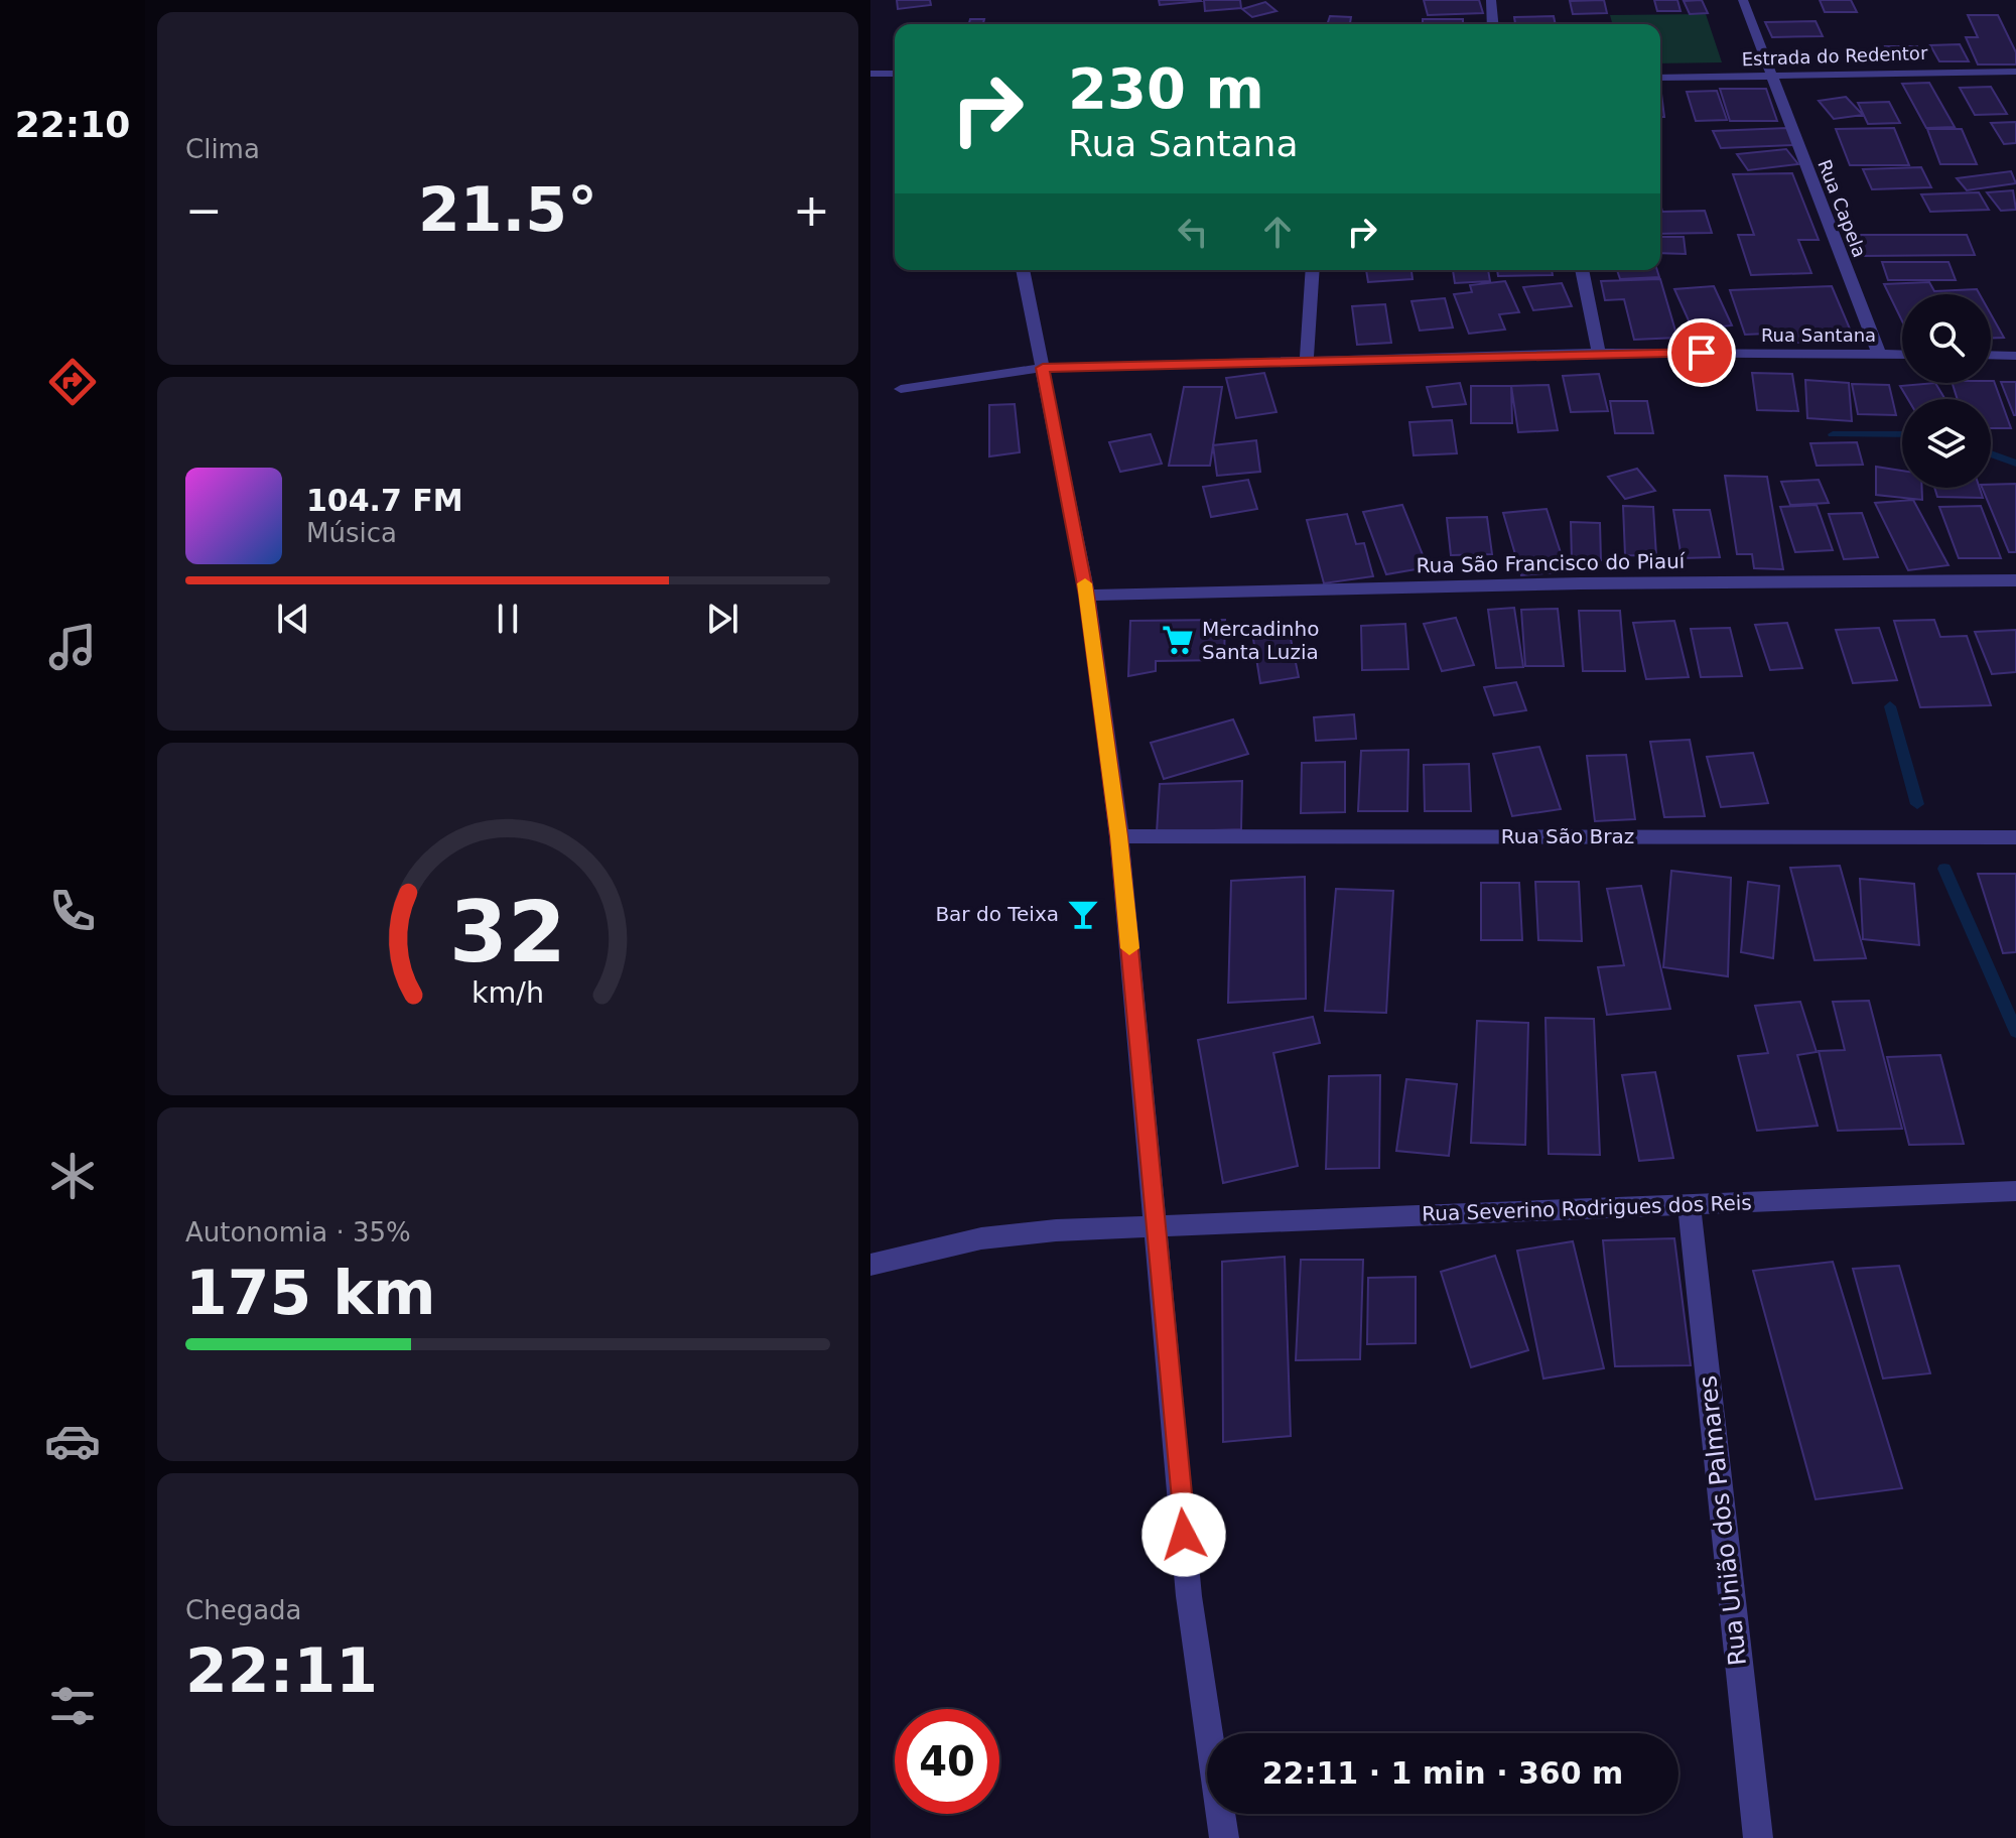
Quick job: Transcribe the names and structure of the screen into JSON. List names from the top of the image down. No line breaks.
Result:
{"streets":{"street":["Estrada do Redentor","Rua Capela","Rua Santana","Rua São Francisco do Piauí","Rua São Braz","Rua Severino Rodrigues dos Reis","Rua União dos Palmares"]},"crossings":[["Estrada do Redentor","Rua Capela"],["Rua Capela","Rua Santana"],["Rua Severino Rodrigues dos Reis","Rua União dos Palmares"]],"places":{"supermarket":["Mercadinho Santa Luzia"],"bar":["Bar do Teixa"]},"page":{"tabs":"22:10","tile":["Clima",["Autonomia · 35%","175 km"],["Chegada","22:11"]],"turn":["230 m","Rua Santana"],"heat":["−","21.5°","+"],"song":["104.7 FM","Música"],"limit":"40","trip":"22:11 · 1 min · 360 m","gauge":["32","km/h"]}}
